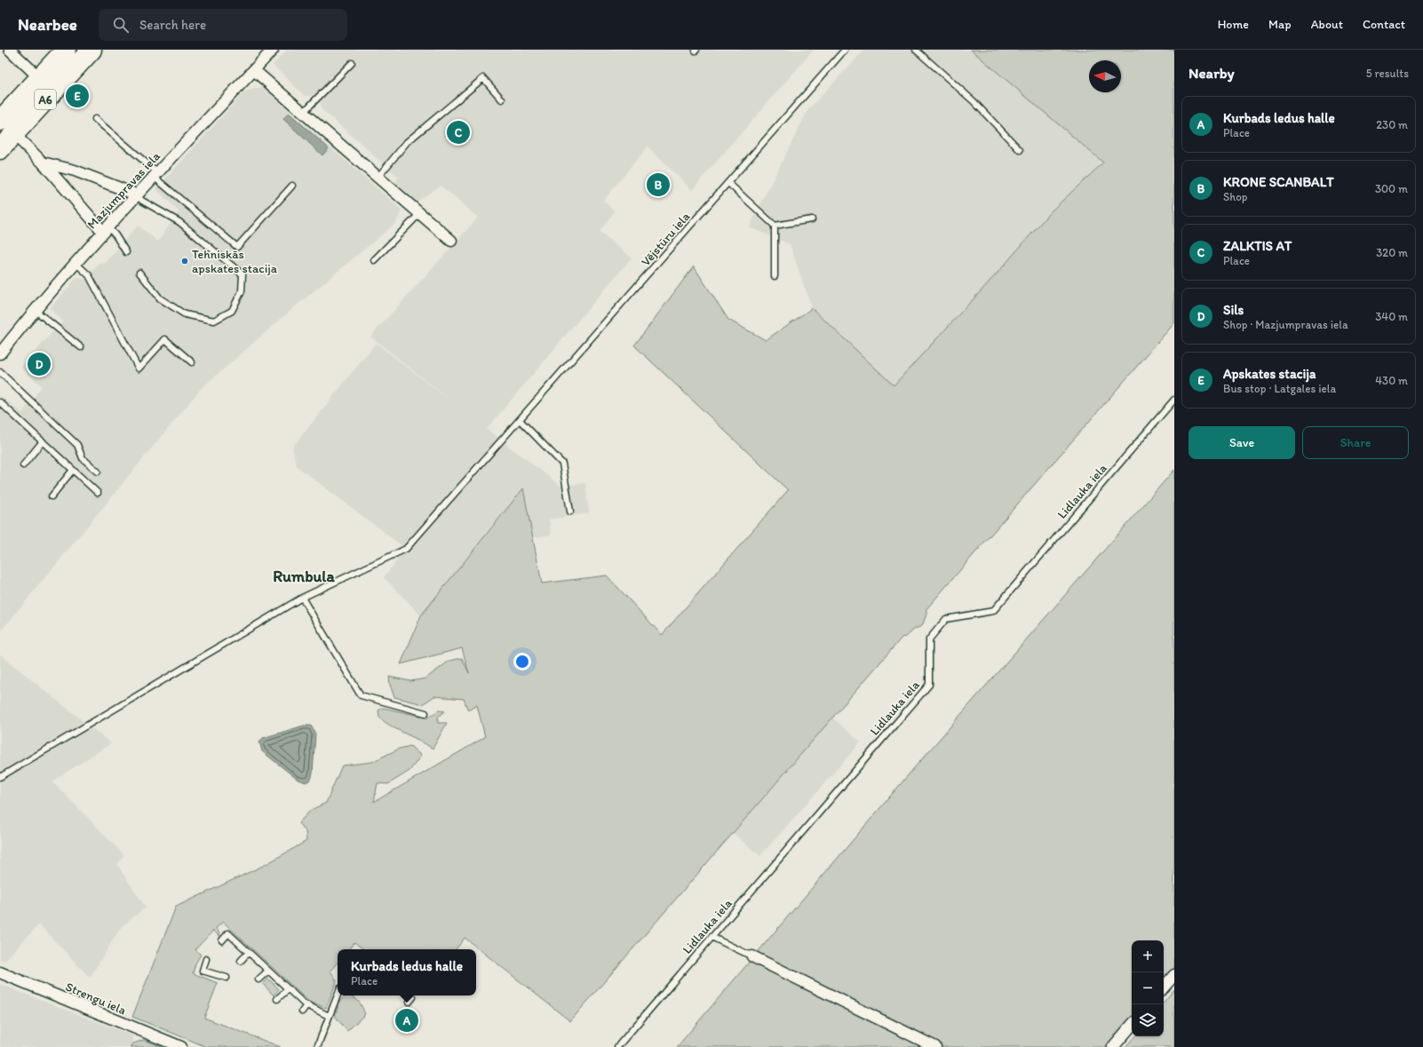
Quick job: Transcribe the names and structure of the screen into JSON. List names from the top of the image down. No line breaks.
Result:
{"streets":{"highway":["A6"],"street":["Mazjumpravas iela","Strengu iela"],"lane":["Vējstūru iela","Lidlauka iela"]},"districts":["Rumbula"],"places":["Tehniskās apskates stacija"],"north":"left","page":{"header":"Nearbee","search":"Search here","nav":["Home","Map","About","Contact"],"heading":["Nearby","5 results"],"pins":["E","C","B","D","A"],"list":[{"mark":"A","name":"Kurbads ledus halle","note":"Place","value":"230 m"},{"mark":"B","name":"KRONE SCANBALT","note":"Shop","value":"300 m"},{"mark":"C","name":"ZALKTIS AT","note":"Place","value":"320 m"},{"mark":"D","name":"Sils","note":"Shop · Mazjumpravas iela","value":"340 m"},{"mark":"E","name":"Apskates stacija","note":"Bus stop · Latgales iela","value":"430 m"}],"buttons":["Save","Share"],"map_buttons":["+","−"],"popup":["Kurbads ledus halle","Place"]}}
